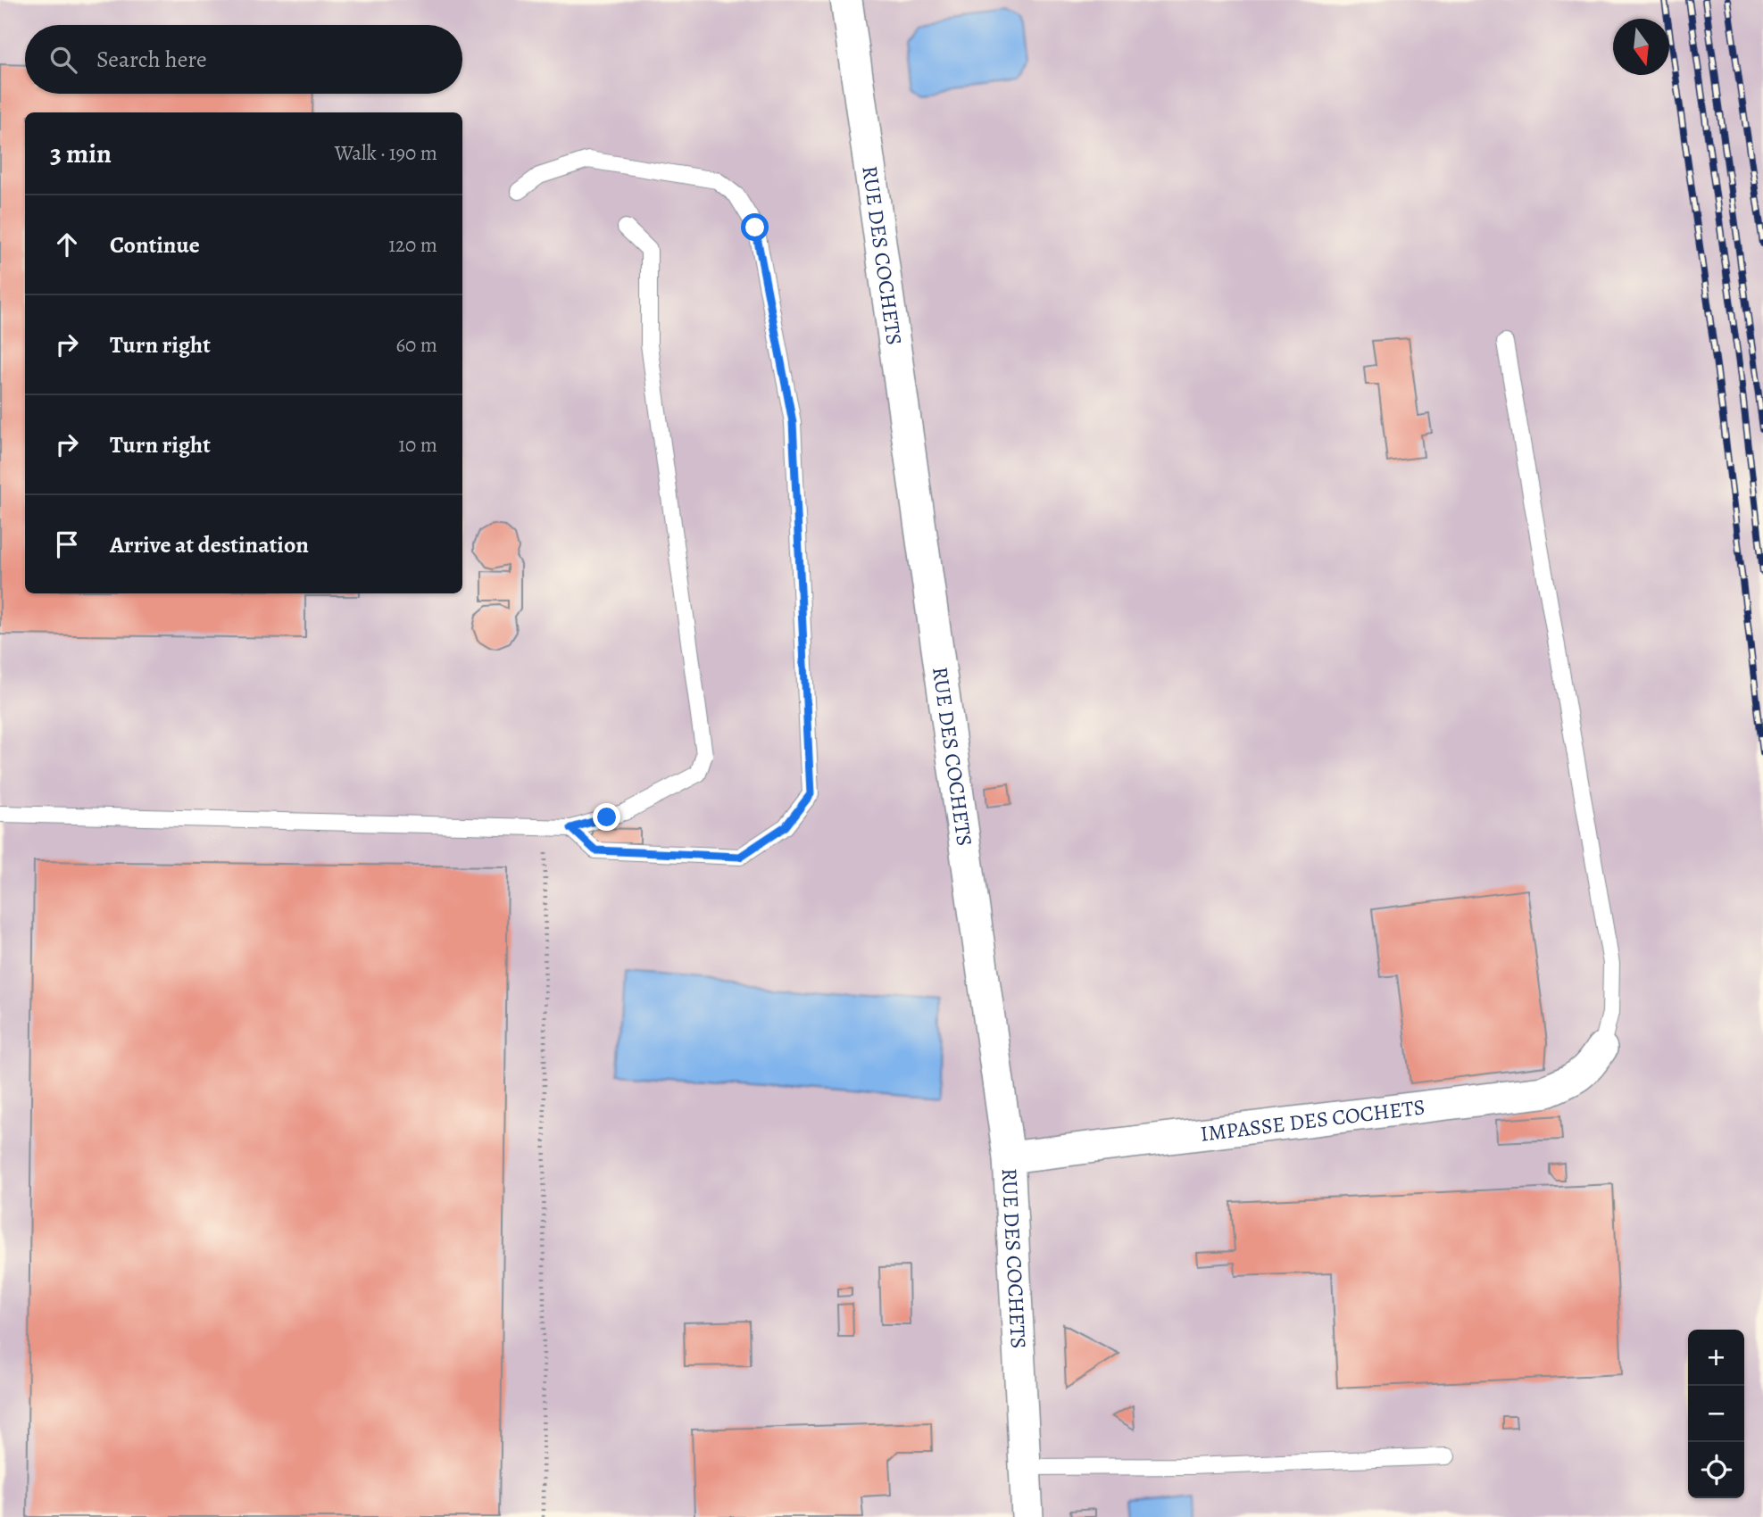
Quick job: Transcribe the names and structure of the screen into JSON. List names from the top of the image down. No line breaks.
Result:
{"streets":{"street":["RUE DES COCHETS","IMPASSE DES COCHETS"]},"crossings":[["RUE DES COCHETS","IMPASSE DES COCHETS"]],"north":"bottom","page":{"search":"Search here","heading":["3 min","Walk · 190 m"],"list":[["Continue","120 m"],["Turn right","60 m"],["Turn right","10 m"],"Arrive at destination"],"map_buttons":["+","−"]}}
